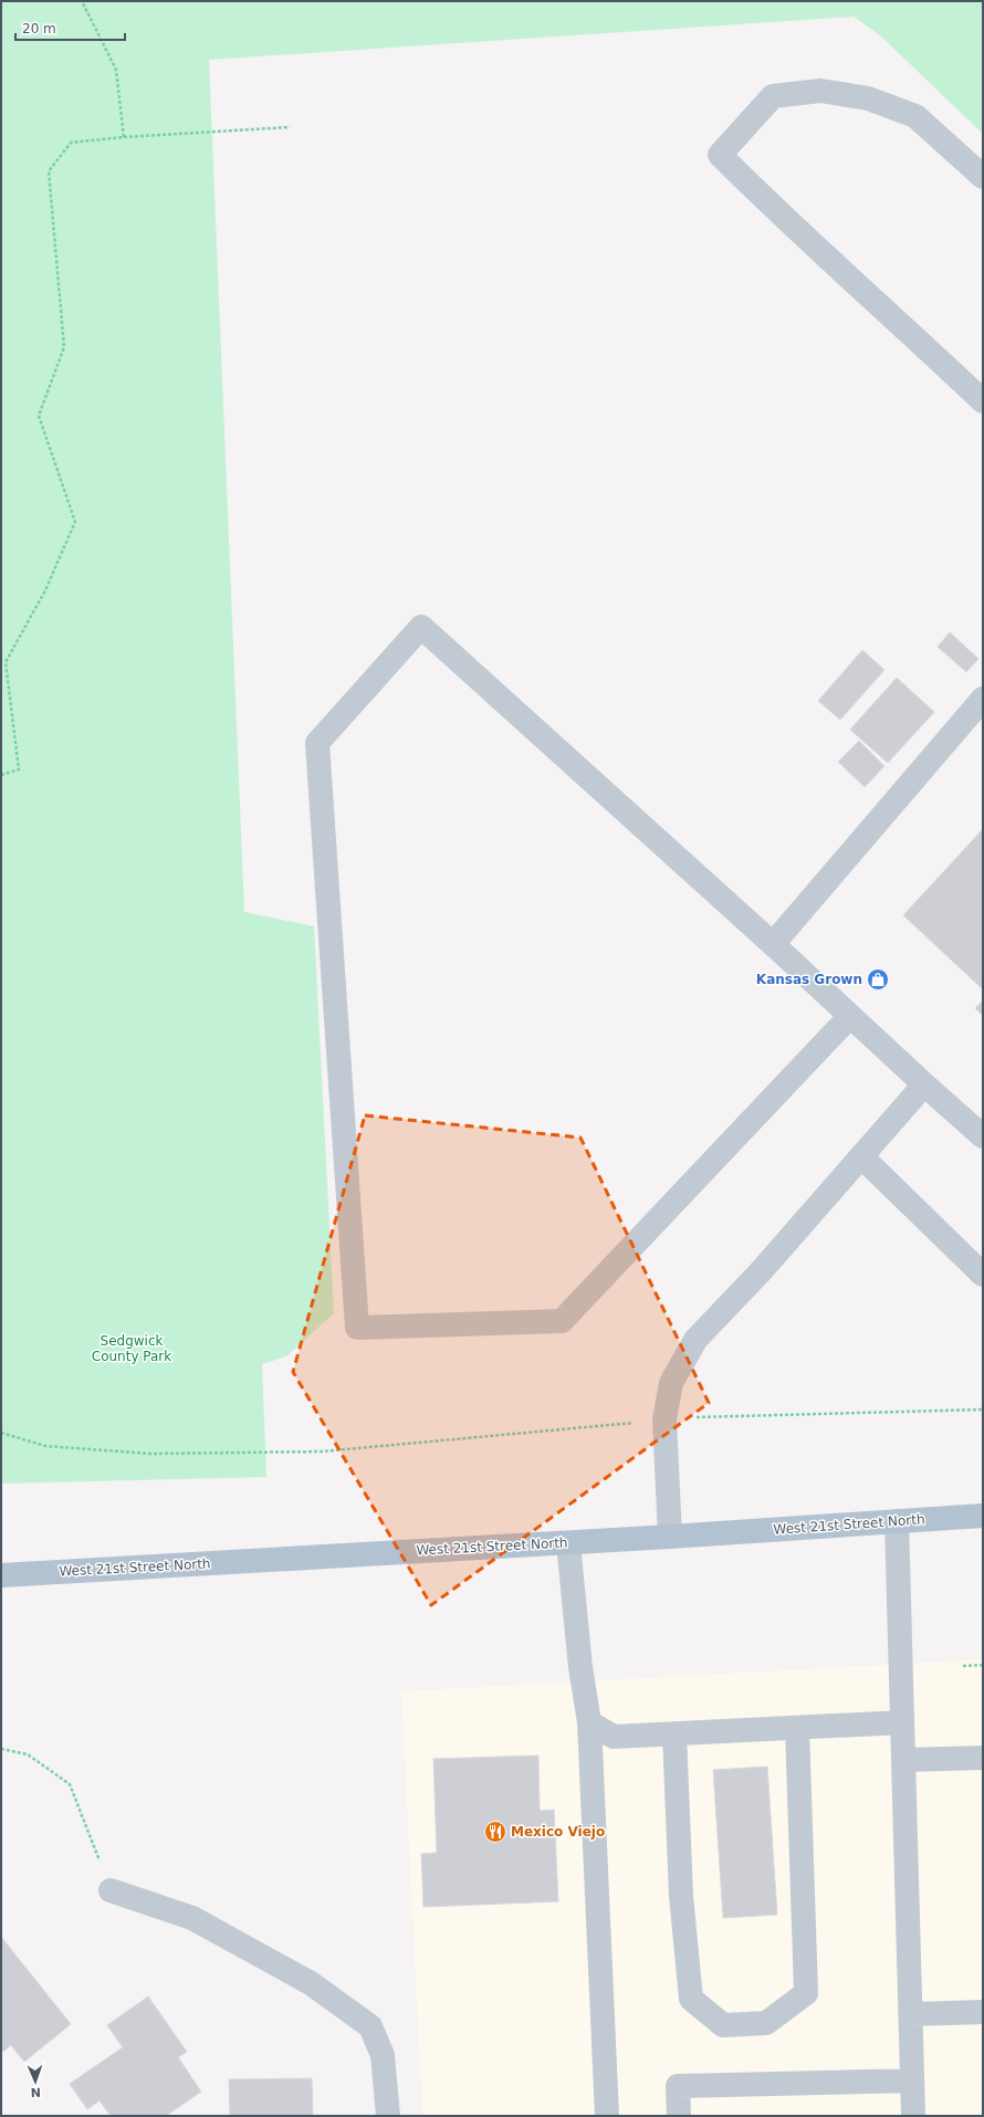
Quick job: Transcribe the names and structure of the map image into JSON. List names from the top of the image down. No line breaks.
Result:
{"streets":{"main road":["West 21st Street North"]},"parks":["Sedgwick County Park"],"places":{"shop":["Kansas Grown"],"restaurant":["Mexico Viejo"]},"scale_bar":"20 m","north":"bottom"}
